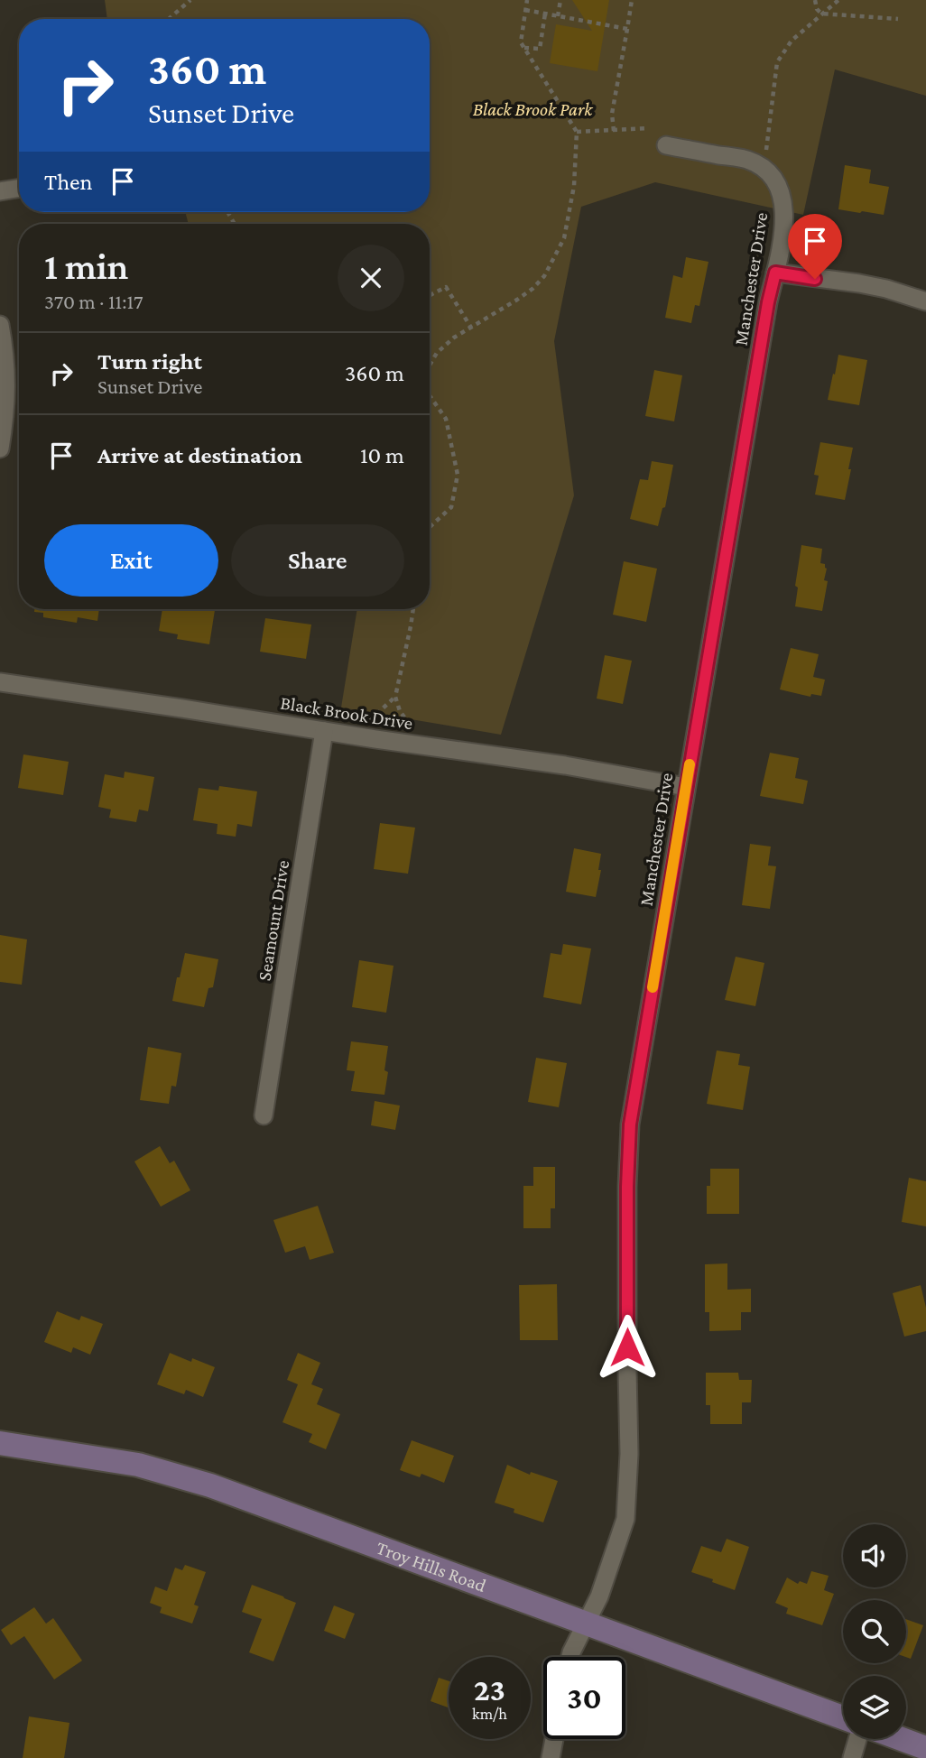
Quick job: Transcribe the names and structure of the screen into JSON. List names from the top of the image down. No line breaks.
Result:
{"streets":{"main road":["Troy Hills Road"],"street":["Manchester Drive","Black Brook Drive","Seamount Drive"]},"crossings":[["Manchester Drive","Black Brook Drive"],["Manchester Drive","Troy Hills Road"],["Black Brook Drive","Seamount Drive"]],"parks":["Black Brook Park"],"page":{"turn":["360 m","Sunset Drive"],"then":"Then","heading":["1 min","370 m · 11:17"],"list":[{"name":"Turn right","note":"Sunset Drive","value":"360 m"},{"name":"Arrive at destination","value":"10 m"}],"buttons":["Exit","Share"],"speed":"23 km/h","limit":"30"}}
